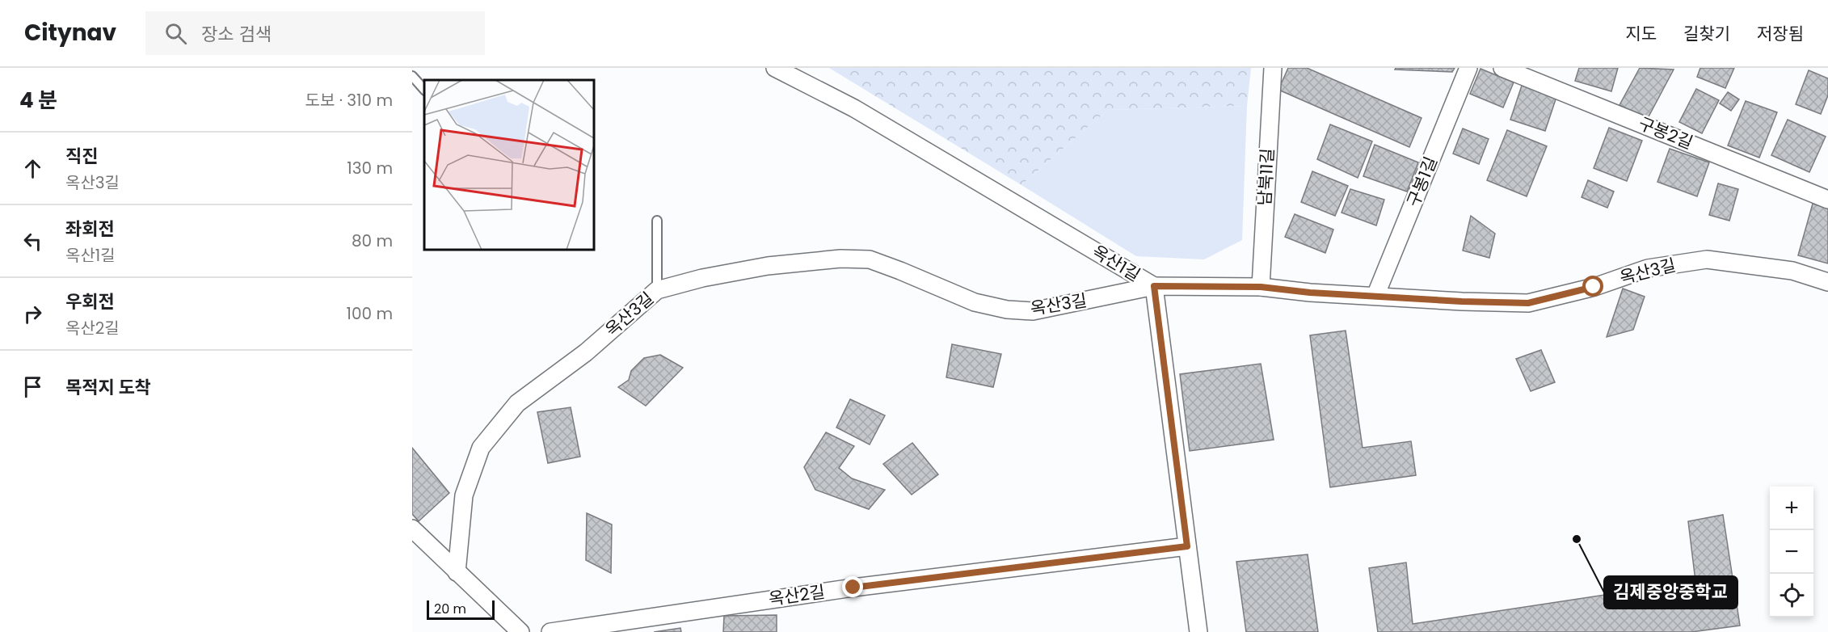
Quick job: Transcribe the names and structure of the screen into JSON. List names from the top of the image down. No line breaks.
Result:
{"streets":{"street":["구봉2길","남북11길","구봉1길","옥산1길","옥산3길","옥산2길"]},"crossings":[["남북11길","옥산3길"],["구봉1길","옥산3길"],["옥산1길","옥산3길"],["옥산1길","옥산2길"]],"places":["김제중앙중학교"],"scale_bar":"20 m","page":{"header":"Citynav","search":"장소 검색","nav":["지도","길찾기","저장됨"],"heading":["4 분","도보 · 310 m"],"list":[["직진","옥산3길","130 m"],["좌회전","옥산1길","80 m"],["우회전","옥산2길","100 m"],"목적지 도착"],"map_buttons":["+","−"],"scale":"20 m"}}
